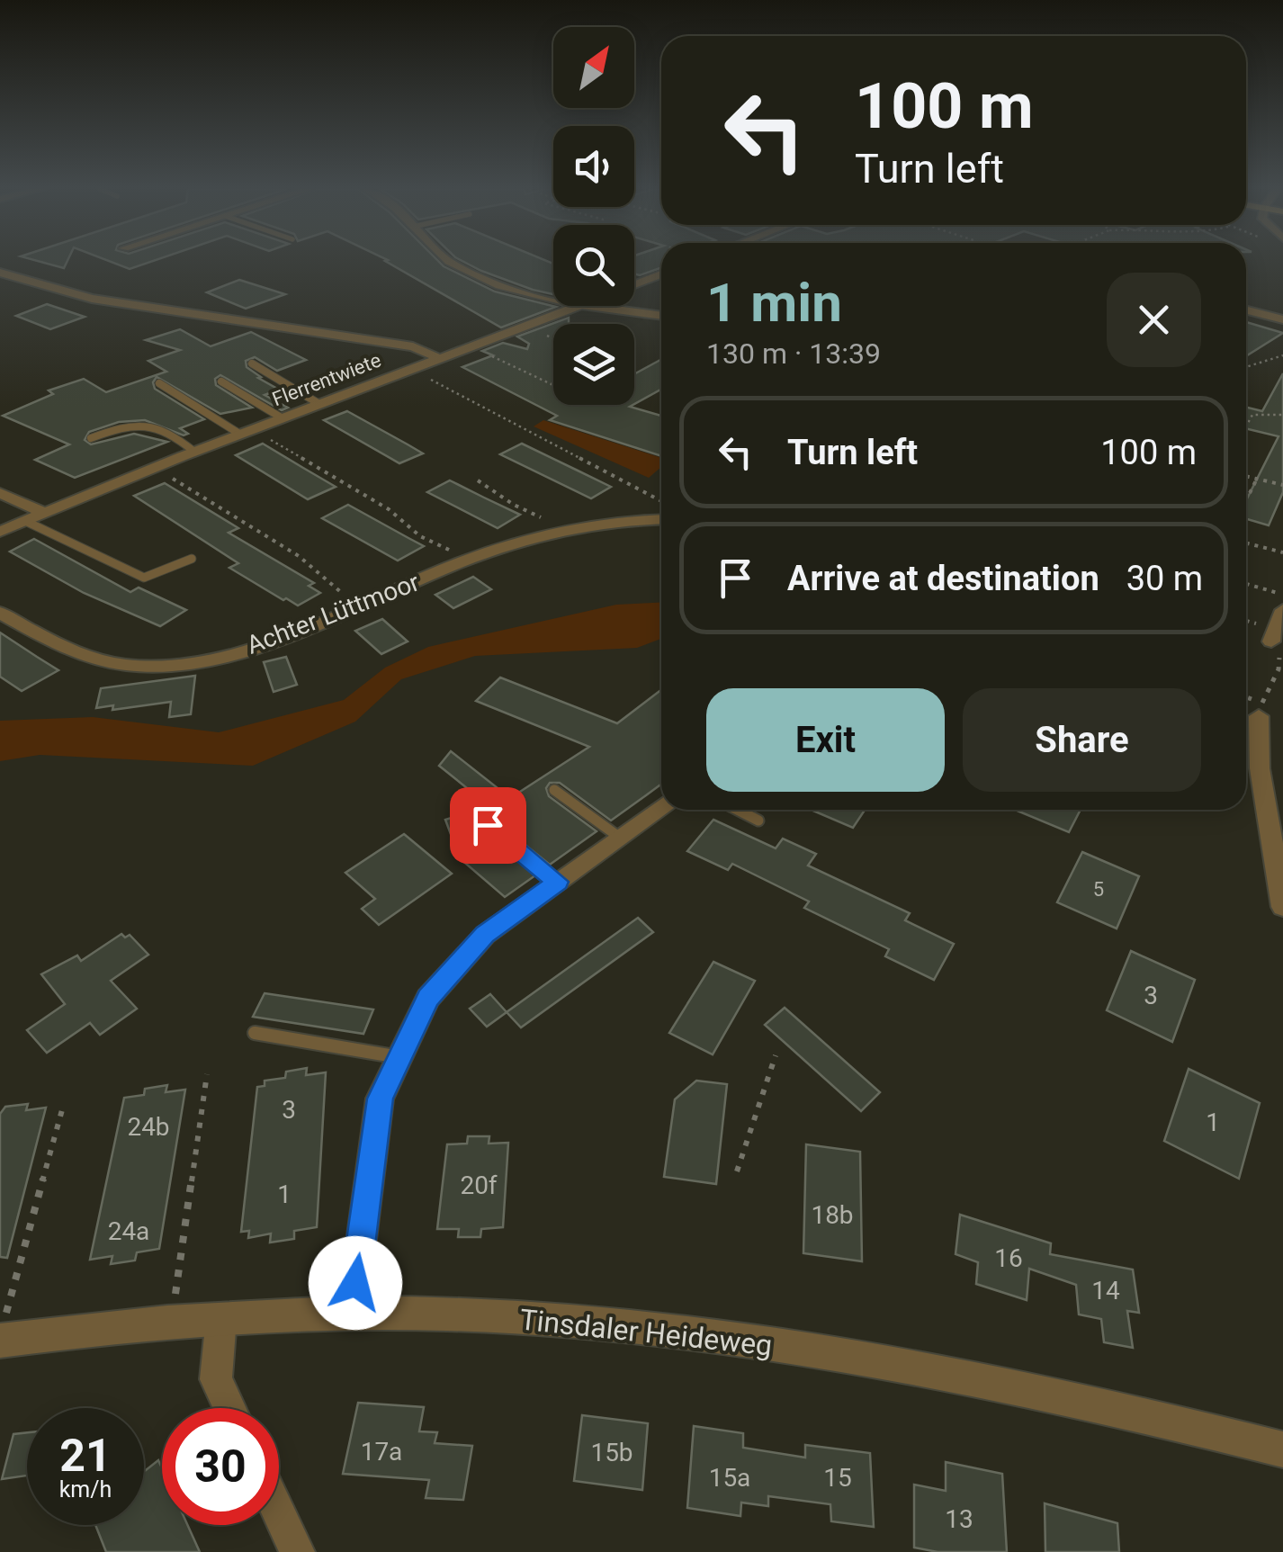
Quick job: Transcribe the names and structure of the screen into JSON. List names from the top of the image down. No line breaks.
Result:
{"streets":{"street":["Flerrentwiete","Achter Lüttmoor","Tinsdaler Heideweg"]},"house_numbers":["5","3","3","1","24b","20f","1","18b","24a","16","14","17a","15b","15a","15","13"],"north":"top right","page":{"turn":["100 m","Turn left"],"heading":["1 min","130 m · 13:39"],"list":[{"name":"Turn left","value":"100 m"},{"name":"Arrive at destination","value":"30 m"}],"buttons":["Exit","Share"],"speed":"21 km/h","limit":"30"}}
